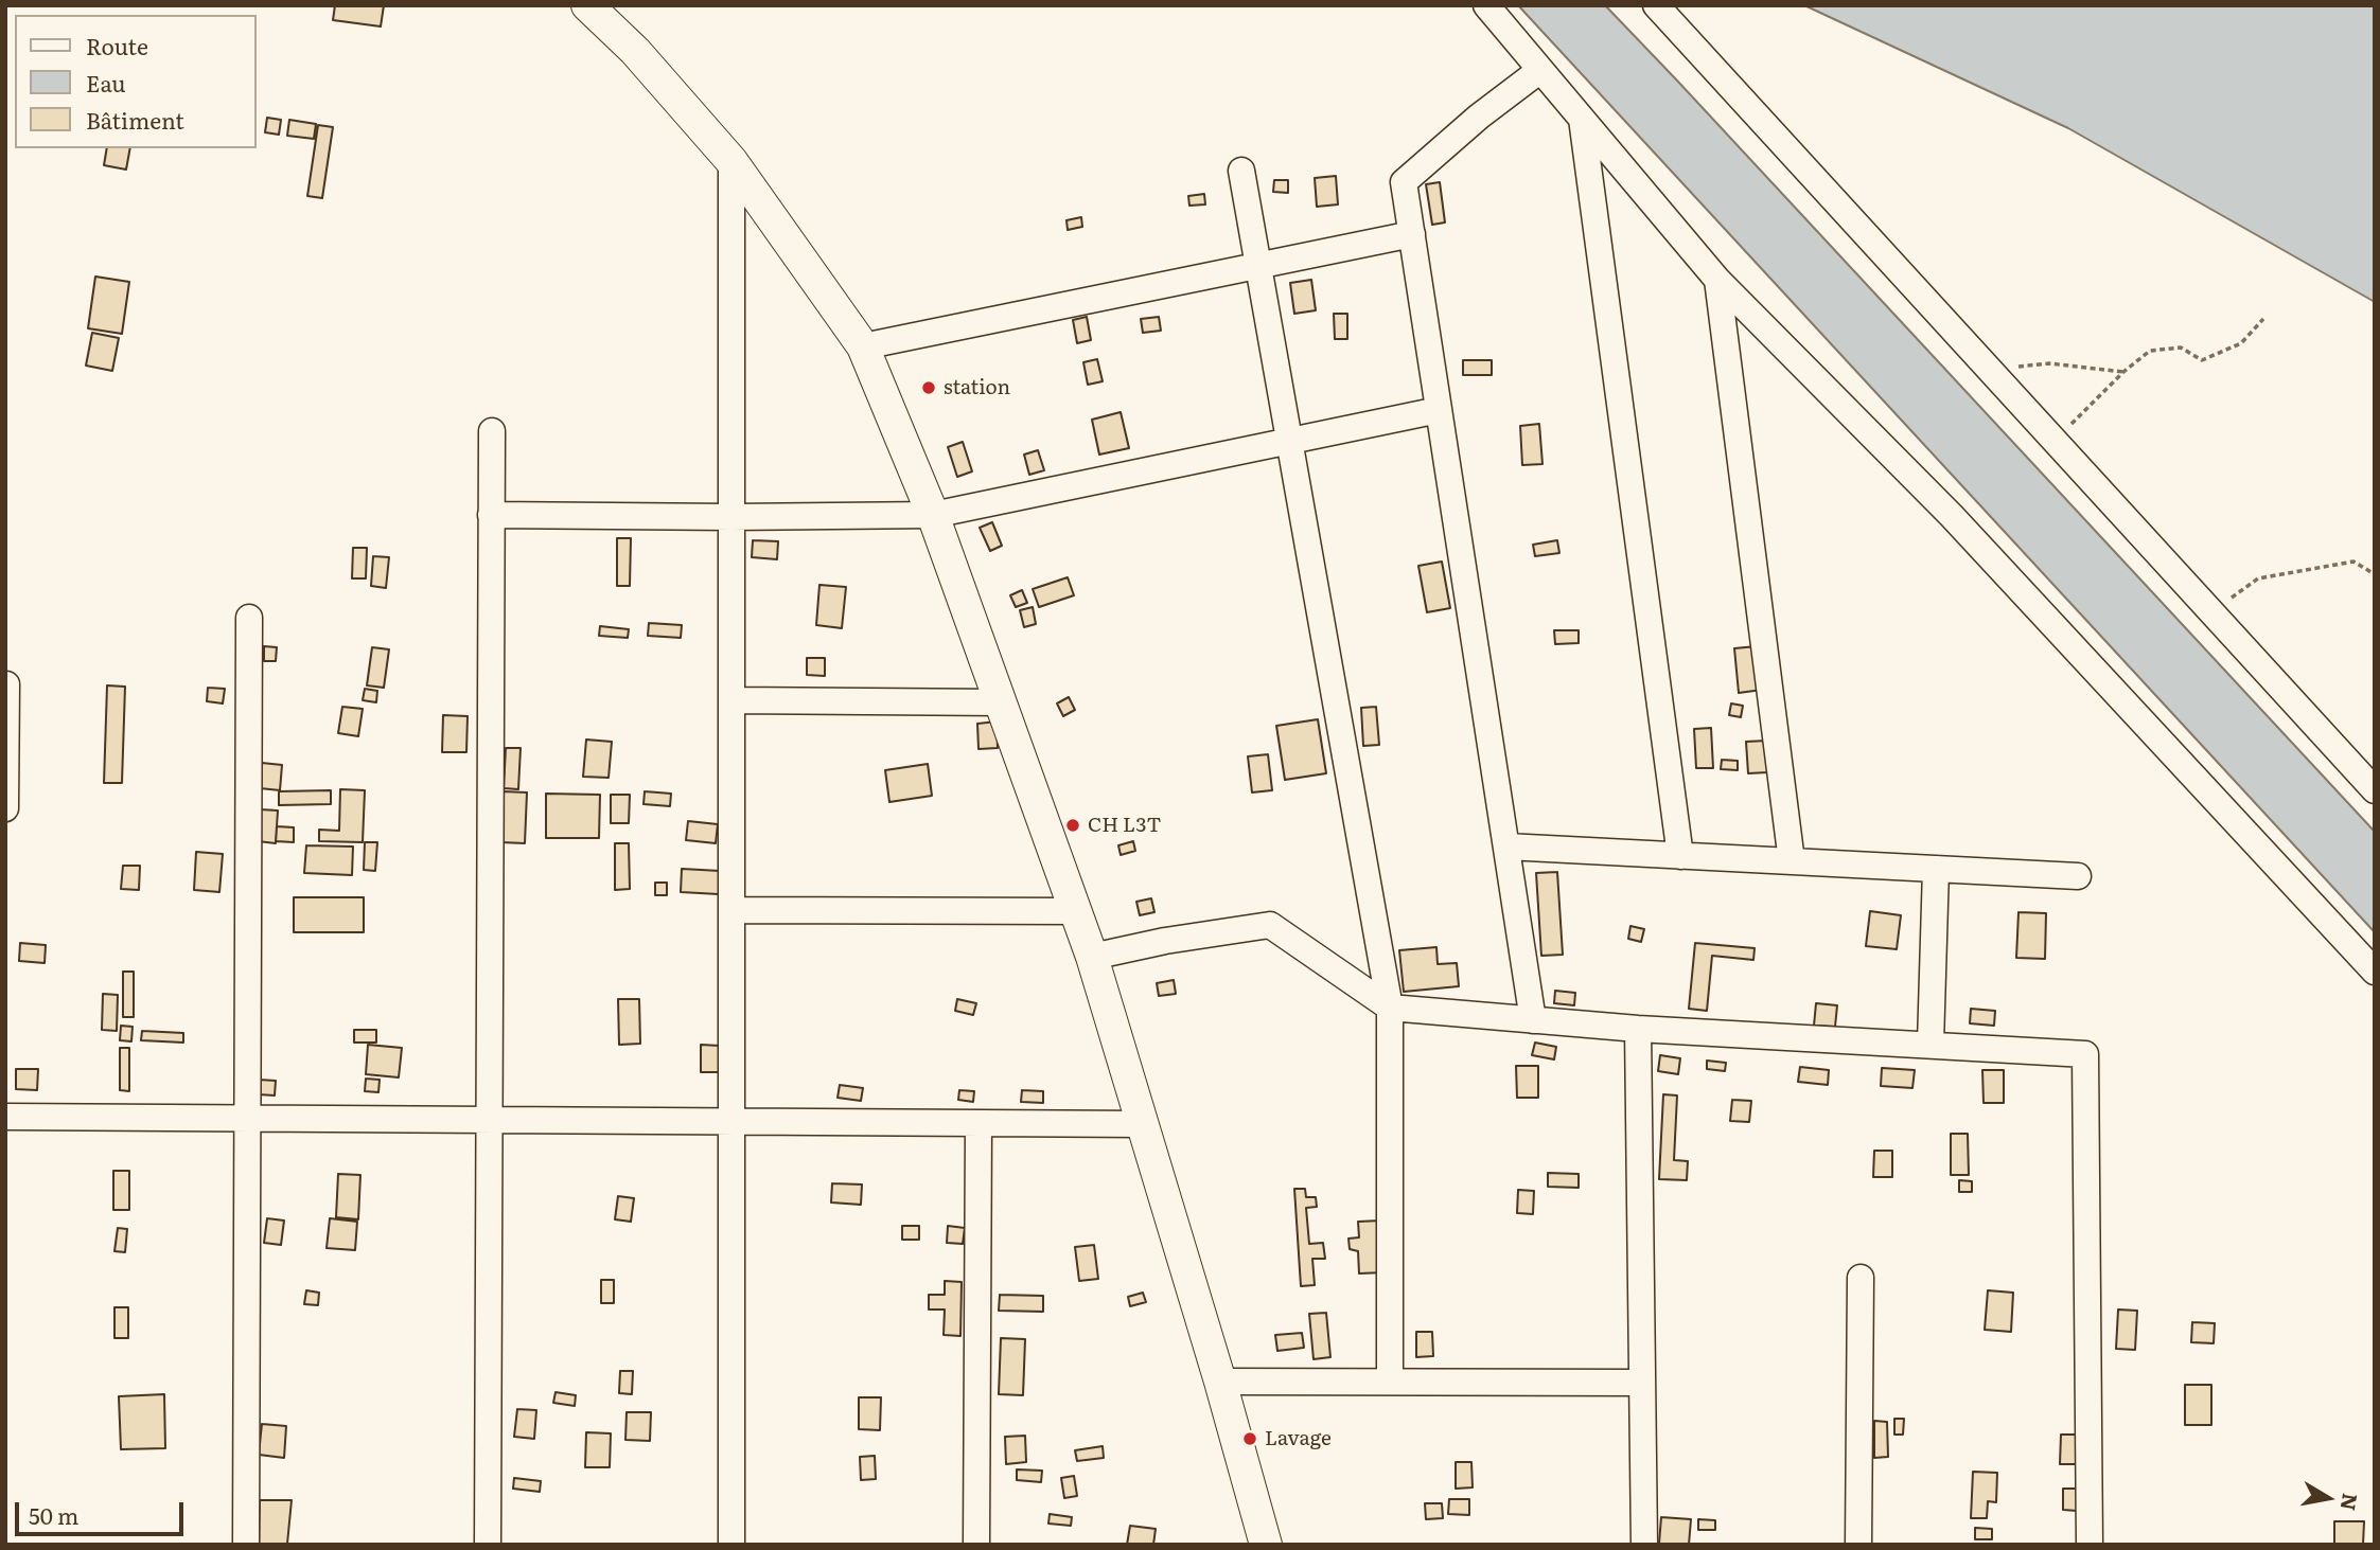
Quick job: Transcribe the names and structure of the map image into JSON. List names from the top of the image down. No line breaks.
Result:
{"places":["station","CH L3T","Lavage"],"legend":["Route","Eau","Bâtiment"],"scale_bar":"50 m","north":"right"}
